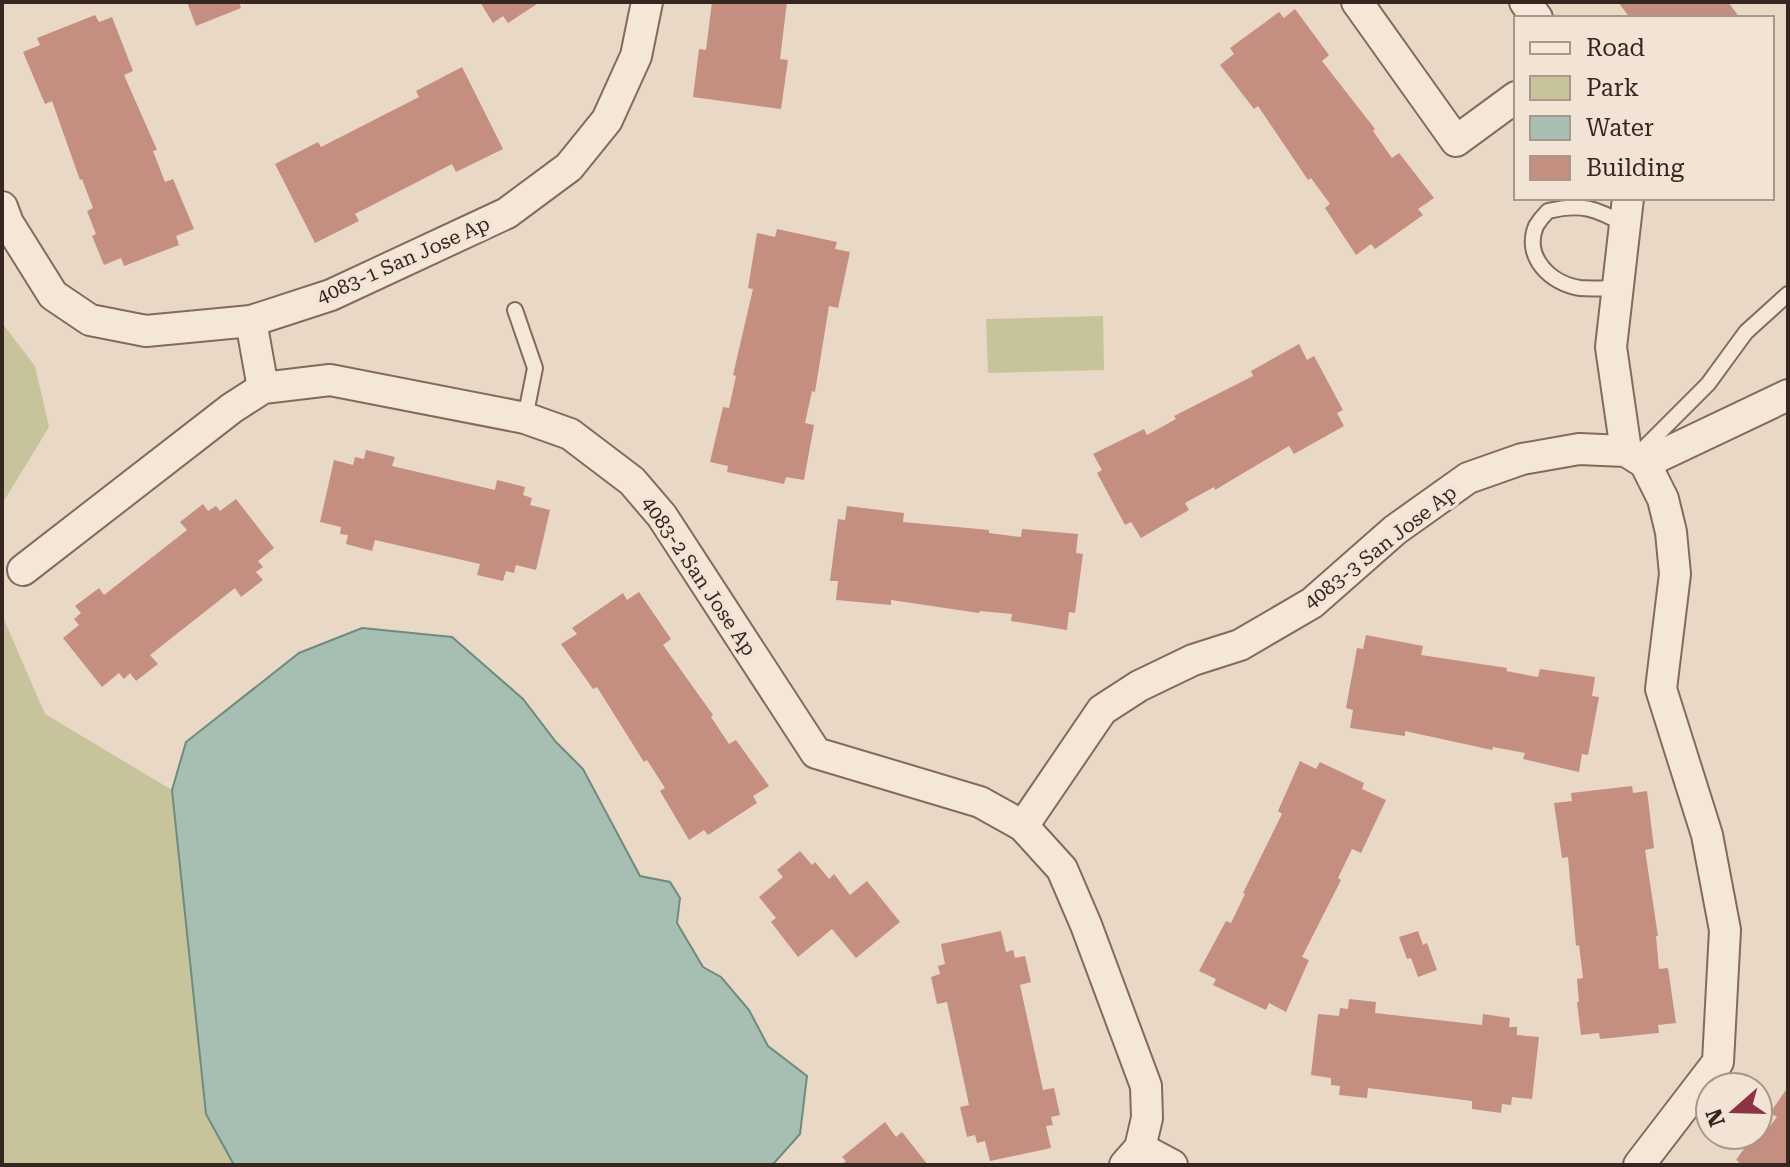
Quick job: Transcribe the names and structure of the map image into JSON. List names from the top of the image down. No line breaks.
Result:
{"streets":{"street":["4083-1 San Jose Ap","4083-3 San Jose Ap","4083-2 San Jose Ap"]},"crossings":[["4083-3 San Jose Ap","4083-2 San Jose Ap"]],"legend":["Road","Park","Water","Building"],"north":"left"}
